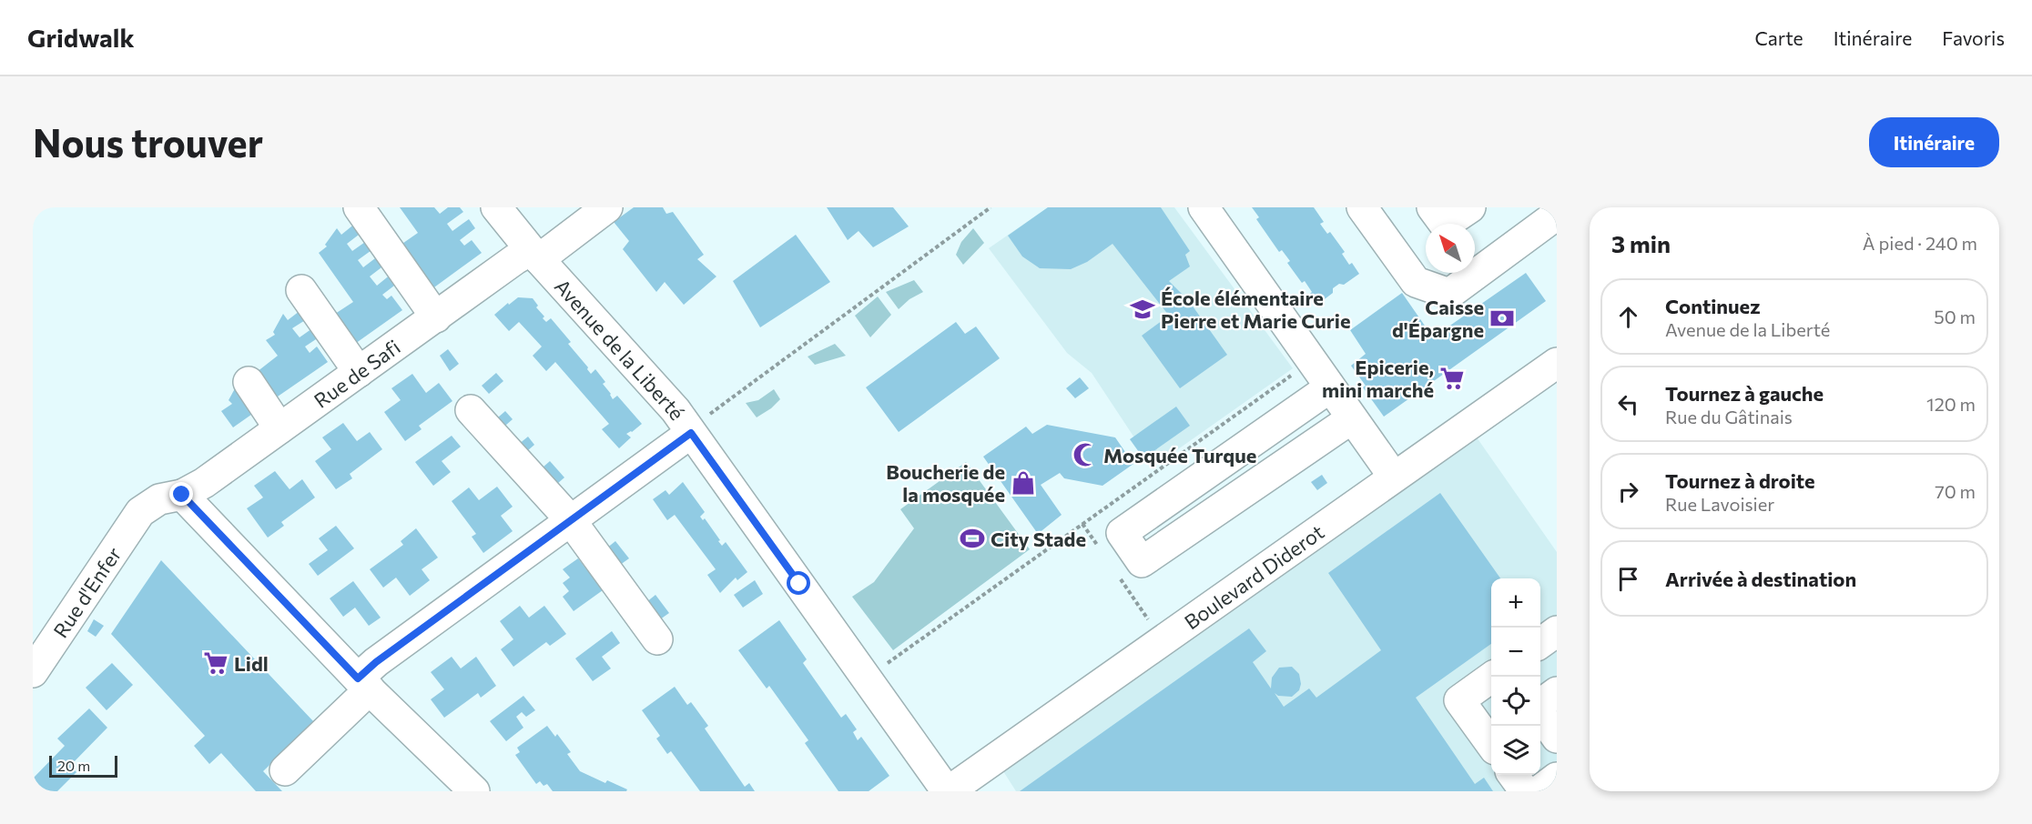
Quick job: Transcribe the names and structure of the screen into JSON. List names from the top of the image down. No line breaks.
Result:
{"streets":{"street":["Avenue de la Liberté","Rue de Safi","Boulevard Diderot","Rue d'Enfer"]},"crossings":[["Avenue de la Liberté","Rue de Safi"],["Avenue de la Liberté","Boulevard Diderot"],["Rue de Safi","Rue d'Enfer"]],"places":{"school or university":["École élémentaire Pierre et Marie Curie"],"bank":["Caisse d'Épargne"],"supermarket":["Epicerie, mini marché","Lidl"],"mosque":["Mosquée Turque"],"shop":["Boucherie de la mosquée"],"sports":["City Stade"]},"scale_bar":"20 m","north":"top left","page":{"header":"Gridwalk","nav":["Carte","Itinéraire","Favoris"],"buttons":"Itinéraire","title":"Nous trouver","heading":["3 min","À pied · 240 m"],"list":[["Continuez","Avenue de la Liberté","50 m"],["Tournez à gauche","Rue du Gâtinais","120 m"],["Tournez à droite","Rue Lavoisier","70 m"],"Arrivée à destination"],"map_buttons":["+","−"],"scale":"20 m"}}
